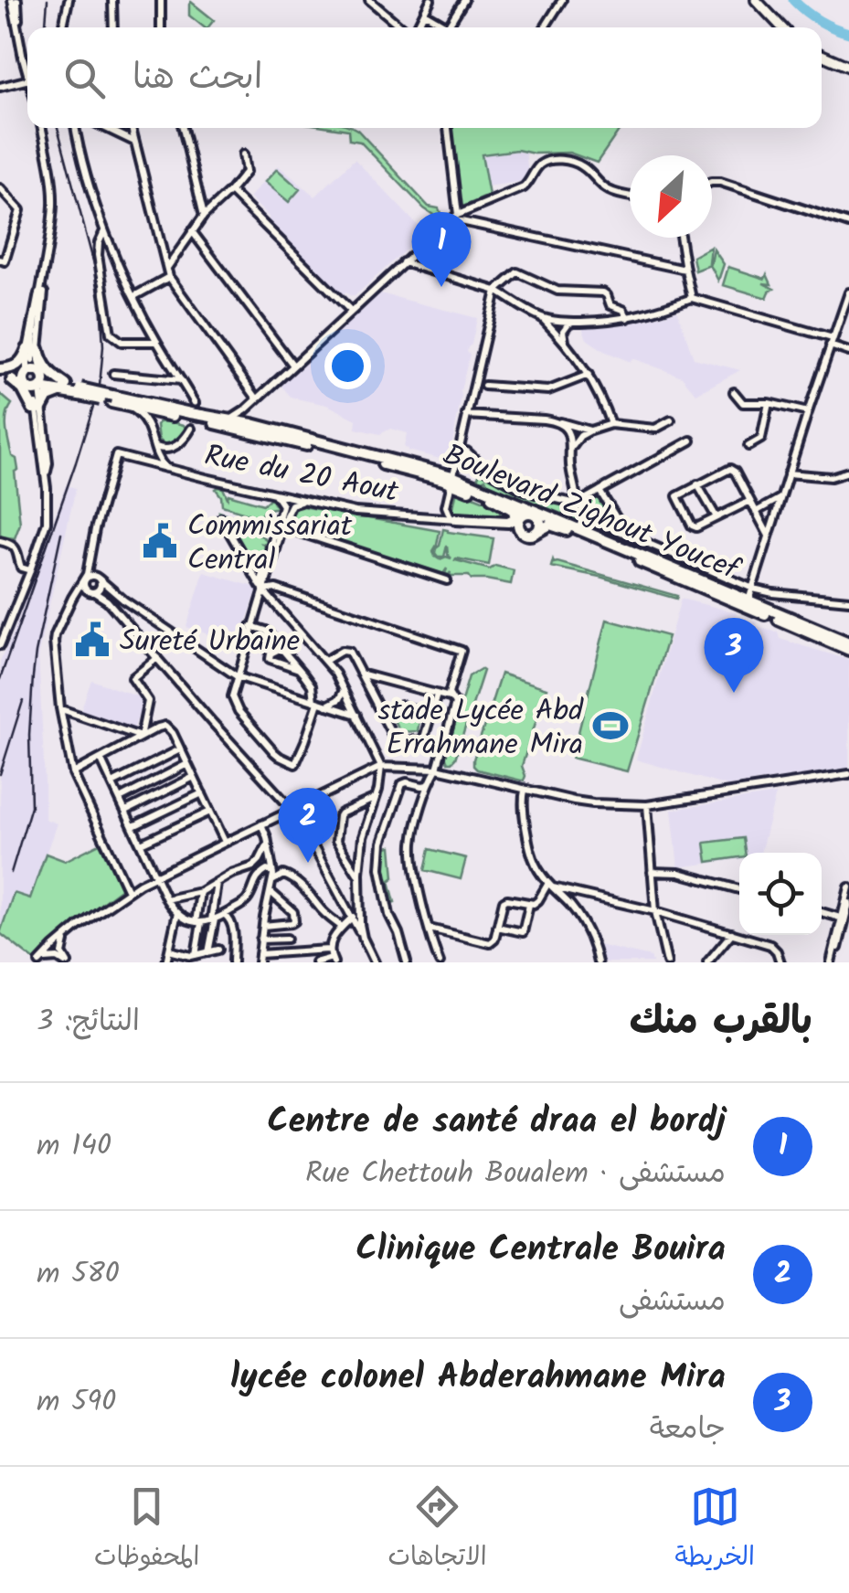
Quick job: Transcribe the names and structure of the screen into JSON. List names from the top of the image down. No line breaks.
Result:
{"streets":{"main road":["Boulevard Zighout Youcef"],"street":["Rue du 20 Aout"]},"places":{"public building":["Commissariat Central","Sureté Urbaine"],"sports":["stade Lycée Abd Errahmane Mira"]},"north":"bottom left","page":{"search":"ابحث هنا","pins":["1","3","2"],"heading":["بالقرب منك","النتائج: 3"],"list":[{"mark":"1","name":"Centre de santé draa el bordj","note":"مستشفى · Rue Chettouh Boualem","value":"140 m"},{"mark":"2","name":"Clinique Centrale Bouira","note":"مستشفى","value":"580 m"},{"mark":"3","name":"lycée colonel Abderahmane Mira","note":"جامعة","value":"590 m"}],"nav":["الخريطة","الاتجاهات","المحفوظات"]}}
